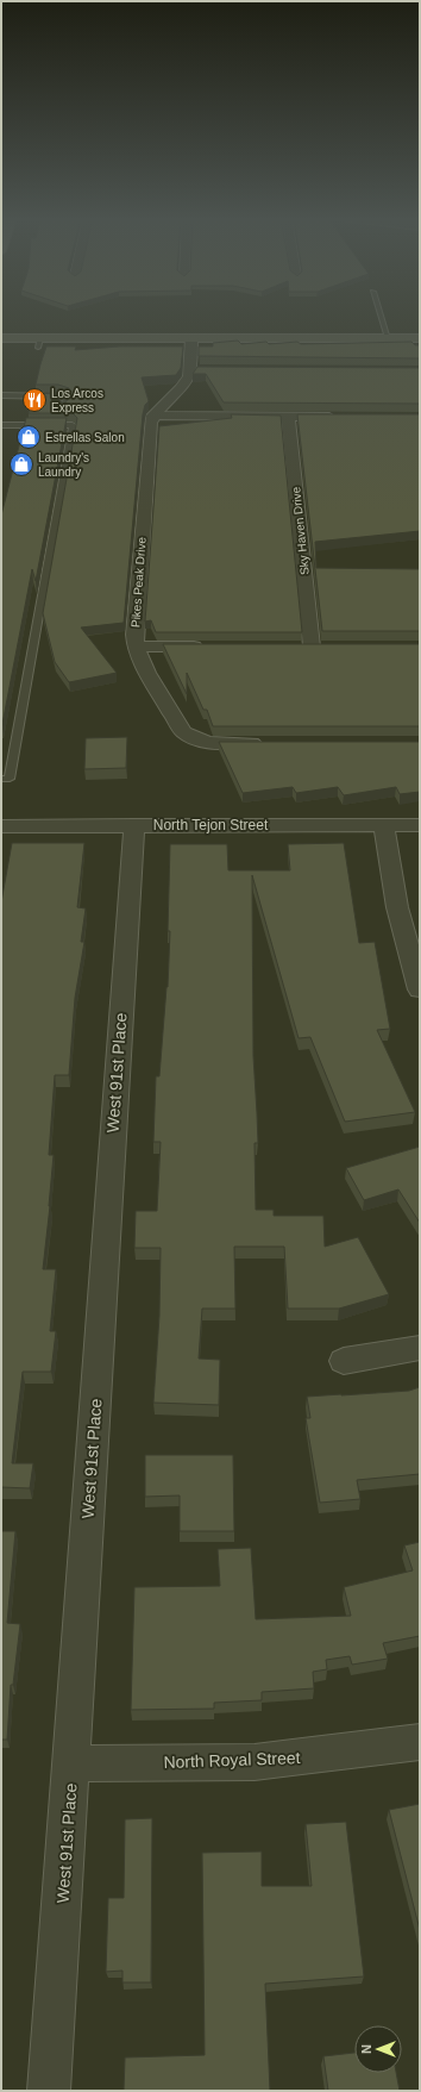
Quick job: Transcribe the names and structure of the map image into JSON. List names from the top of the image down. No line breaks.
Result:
{"streets":{"street":["Sky Haven Drive","Pikes Peak Drive","North Tejon Street","West 91st Place","North Royal Street"]},"crossings":[["North Tejon Street","West 91st Place"],["West 91st Place","North Royal Street"]],"places":{"restaurant":["Los Arcos Express"],"shop":["Estrellas Salon","Laundry's Laundry"]},"north":"left"}
